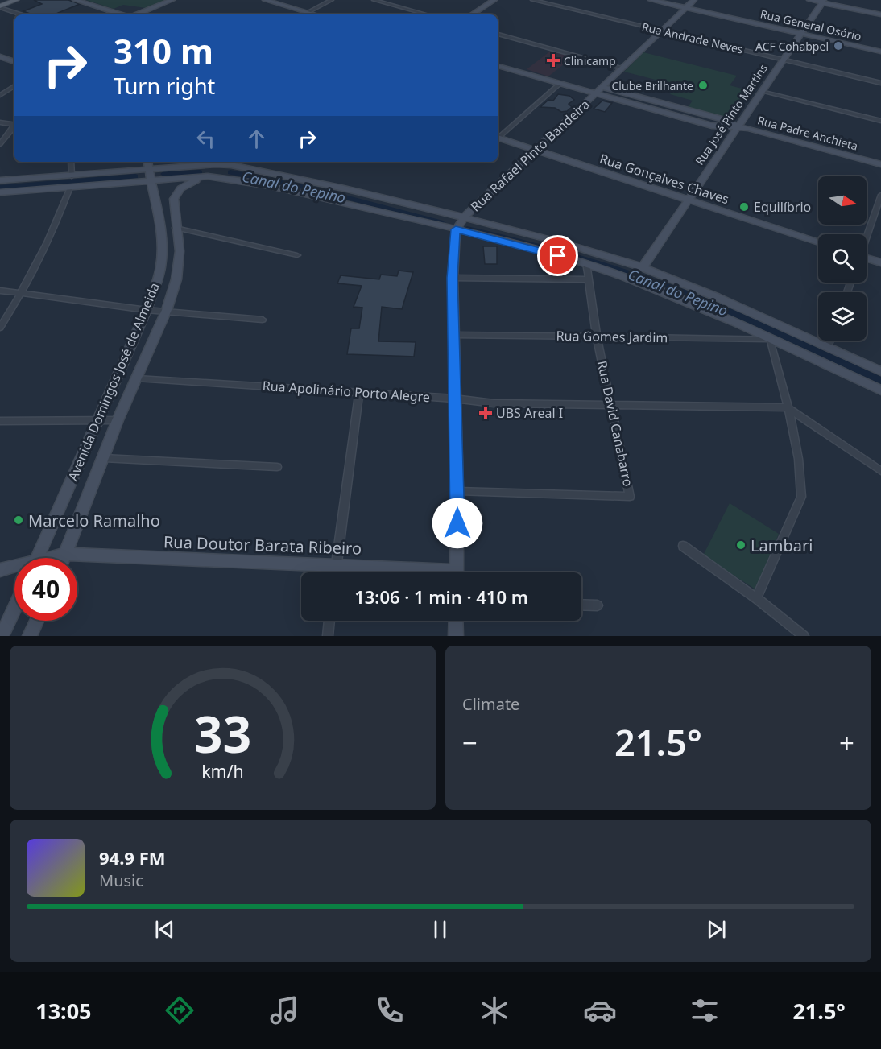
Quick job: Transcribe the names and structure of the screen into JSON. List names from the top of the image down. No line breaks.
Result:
{"streets":{"street":["Rua General Osório","Rua Andrade Neves","Rua José Pinto Martins","Rua Padre Anchieta","Rua Rafael Pinto Bandeira","Rua Gonçalves Chaves","Rua Gomes Jardim","Avenida Domingos José de Almeida","Rua Apolinário Porto Alegre","Rua David Canabarro","Rua Doutor Barata Ribeiro"]},"crossings":[["Rua General Osório","Rua José Pinto Martins"],["Rua General Osório","Rua Rafael Pinto Bandeira"],["Rua Andrade Neves","Rua José Pinto Martins"],["Rua Andrade Neves","Rua Rafael Pinto Bandeira"],["Rua José Pinto Martins","Rua Padre Anchieta"],["Rua José Pinto Martins","Rua Gonçalves Chaves"],["Rua Rafael Pinto Bandeira","Rua Gonçalves Chaves"],["Rua Rafael Pinto Bandeira","Rua Gomes Jardim"],["Rua Rafael Pinto Bandeira","Rua Apolinário Porto Alegre"],["Rua Rafael Pinto Bandeira","Rua David Canabarro"],["Rua Gomes Jardim","Rua David Canabarro"],["Avenida Domingos José de Almeida","Rua Apolinário Porto Alegre"],["Avenida Domingos José de Almeida","Rua Doutor Barata Ribeiro"],["Rua Apolinário Porto Alegre","Rua David Canabarro"]],"water":["Canal do Pepino"],"places":{"other":["ACF Cohabpel","Clube Brilhante","Equilíbrio","Marcelo Ramalho","Lambari"],"health":["Clinicamp","UBS Areal I"]},"north":"right","page":{"turn":["310 m","Turn right"],"limit":"40","trip":"13:06 · 1 min · 410 m","tile":"Climate","heat":["−","21.5°","+"],"song":["94.9 FM","Music"],"tabs":["13:05","21.5°"],"gauge":["33","km/h"]}}
